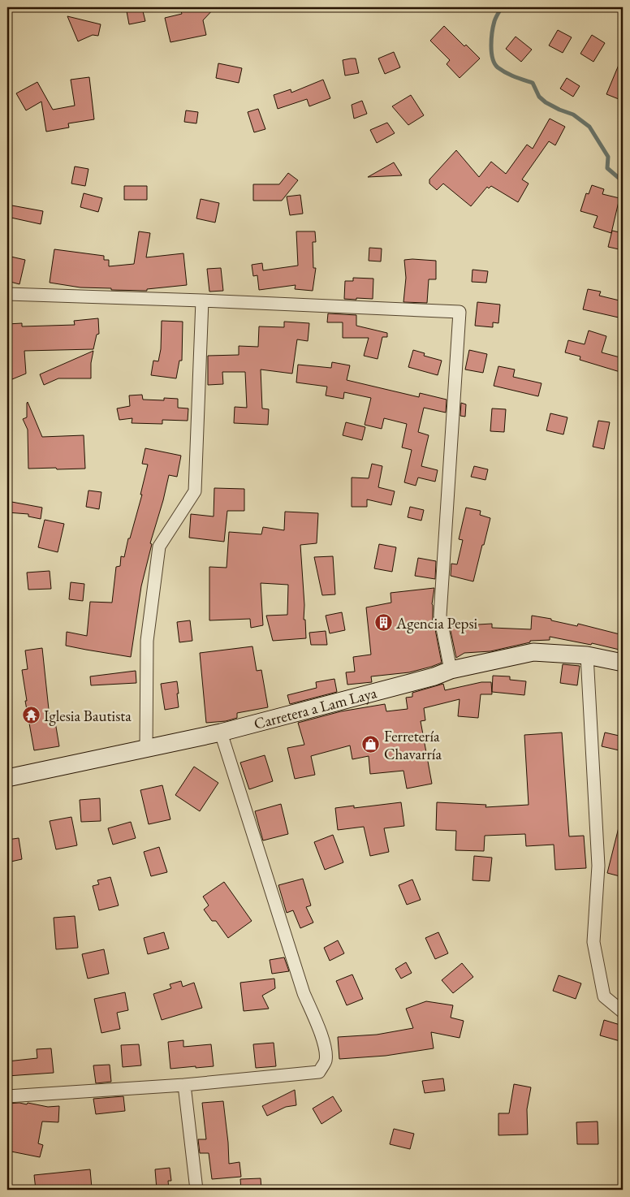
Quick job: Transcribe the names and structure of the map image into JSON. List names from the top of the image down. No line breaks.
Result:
{"streets":{"main road":["Carretera a Lam Laya"]},"places":{"building":["Agencia Pepsi"],"temple":["Iglesia Bautista"],"shop":["Ferretería Chavarría"]}}
